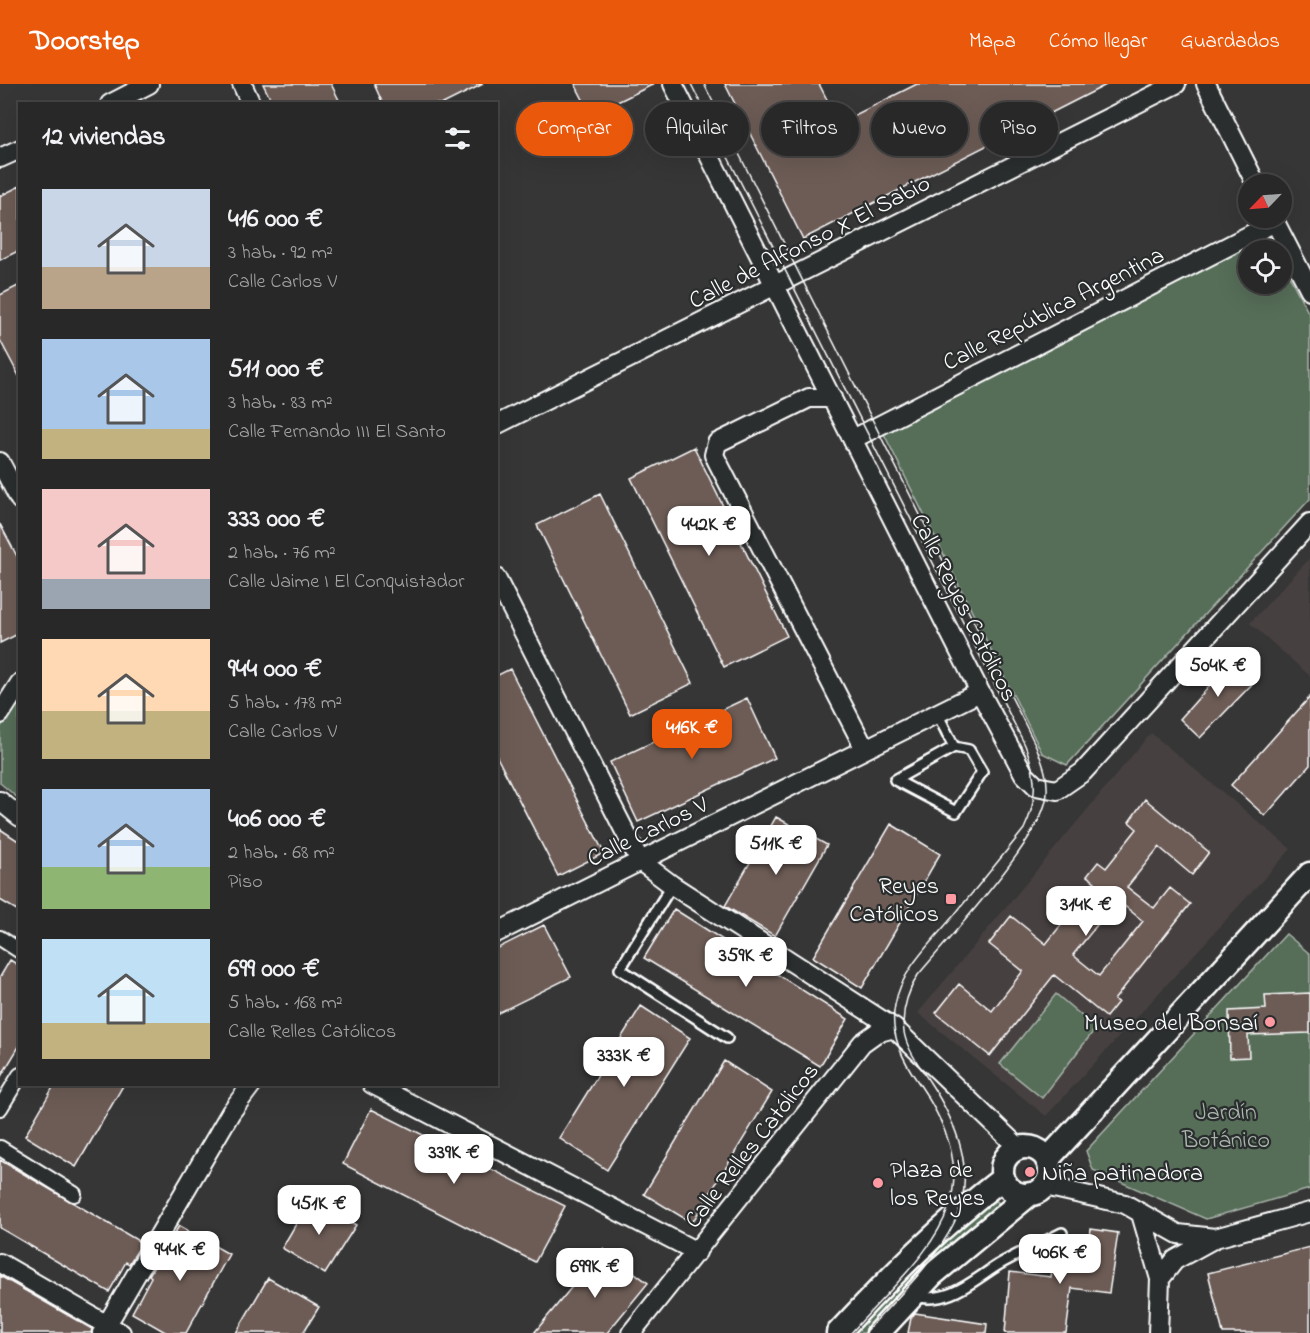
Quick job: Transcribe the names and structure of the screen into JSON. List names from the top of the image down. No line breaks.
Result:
{"streets":{"street":["Calle de Alfonso X El Sabio","Calle República Argentina","Calle Reyes Católicos","Calle Carlos V","Calle Relles Católicos"]},"crossings":[["Calle de Alfonso X El Sabio","Calle Reyes Católicos"],["Calle República Argentina","Calle Reyes Católicos"],["Calle Reyes Católicos","Calle Carlos V"]],"parks":["Jardín Botánico"],"places":{"transit":["Reyes Católicos"],"other":["Museo del Bonsaí","Niña patinadora","Plaza de los Reyes"]},"north":"bottom left","page":{"header":"Doorstep","nav":["Mapa","Cómo llegar","Guardados"],"chip":["Comprar","Alquilar","Filtros","Nuevo","Piso"],"heading":"12 viviendas","list":[{"name":"416 000 €","note":"3 hab. · 92 m² · Calle Carlos V"},{"name":"511 000 €","note":"3 hab. · 83 m² · Calle Fernando III El Santo"},{"name":"333 000 €","note":"2 hab. · 76 m² · Calle Jaime I El Conquistador"},{"name":"944 000 €","note":"5 hab. · 178 m² · Calle Carlos V"},{"name":"406 000 €","note":"2 hab. · 68 m² · Piso"},{"name":"699 000 €","note":"5 hab. · 168 m² · Calle Relles Católicos"}],"price":["442K €","504K €","416K €","511K €","314K €","359K €","333K €","339K €","451K €","944K €","406K €","699K €"]}}
